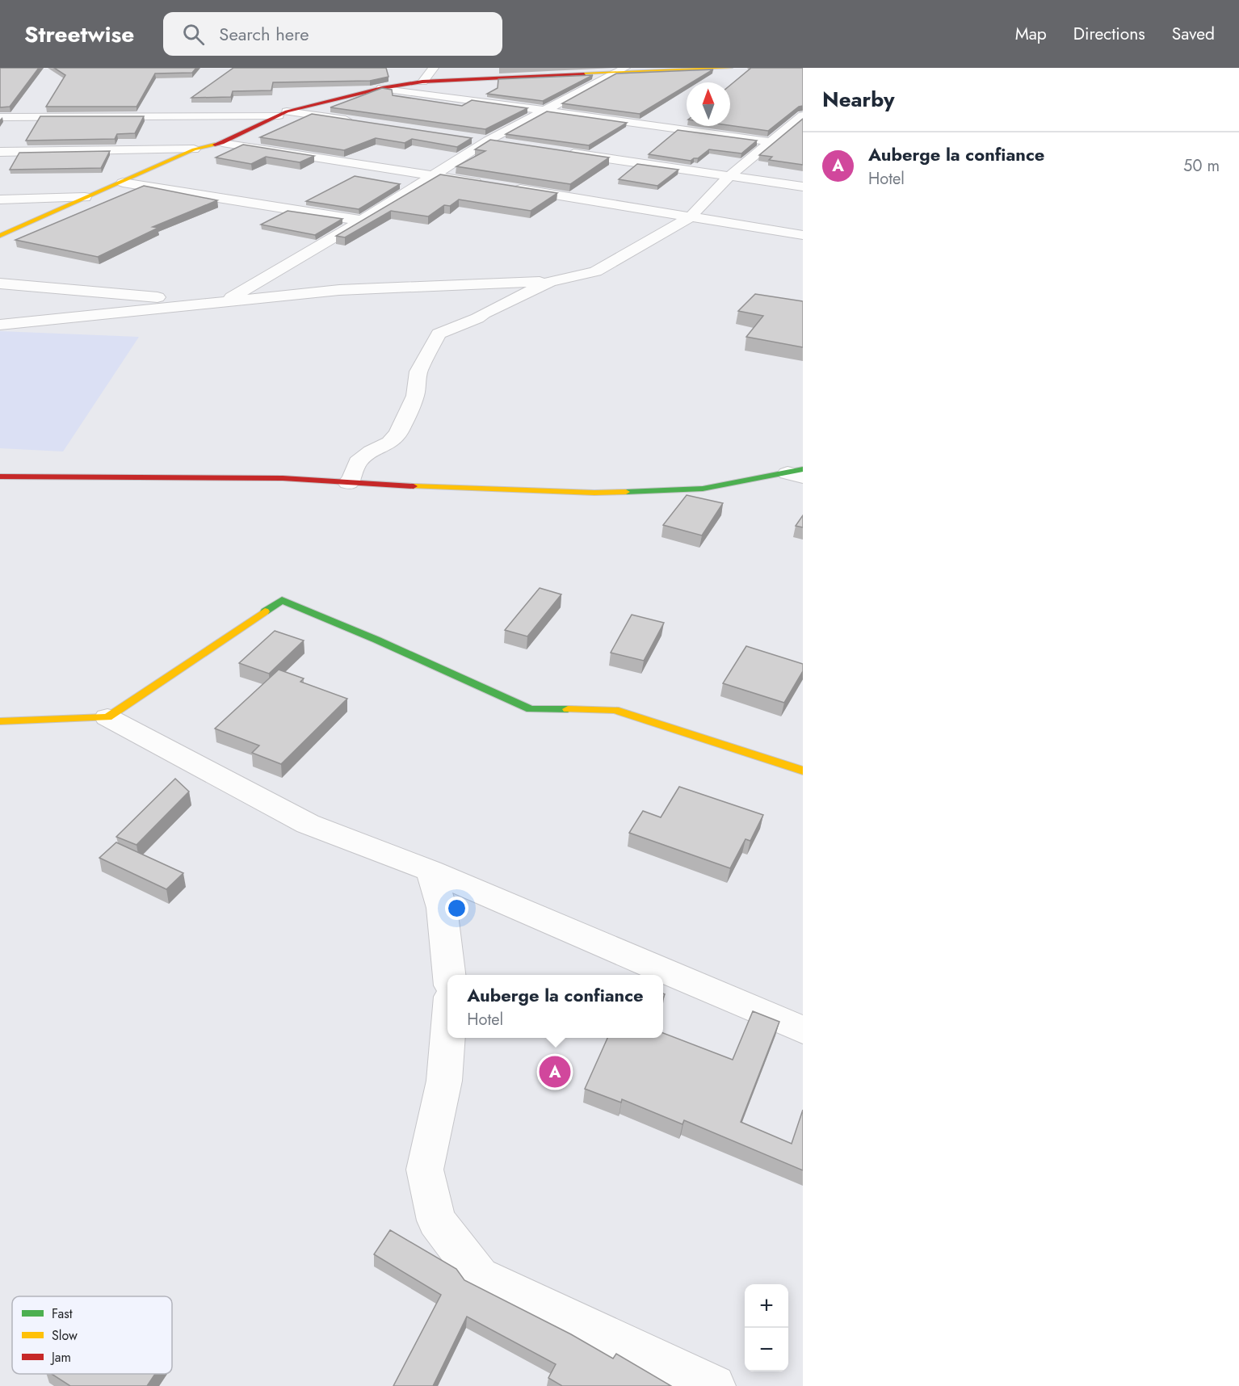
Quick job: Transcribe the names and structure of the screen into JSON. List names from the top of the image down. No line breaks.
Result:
{"legend":["Fast","Slow","Jam"],"north":"top","page":{"header":"Streetwise","search":"Search here","nav":["Map","Directions","Saved"],"heading":"Nearby","list":[{"mark":"A","name":"Auberge la confiance","note":"Hotel","value":"50 m"}],"popup":["Auberge la confiance","Hotel"],"pins":"A","map_buttons":["+","−"]}}
